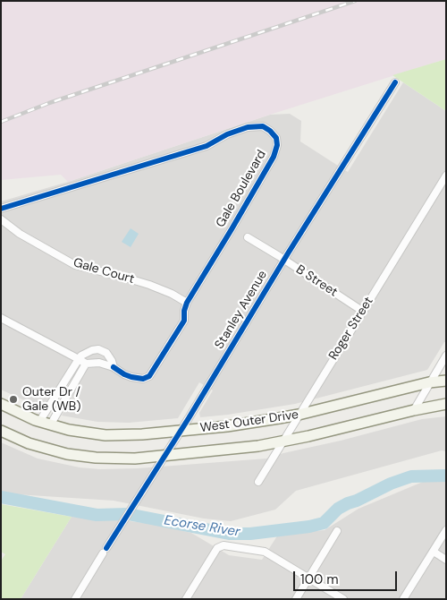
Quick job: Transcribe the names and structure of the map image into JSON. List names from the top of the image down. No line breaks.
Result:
{"streets":{"main road":["West Outer Drive"],"street":["Gale Boulevard","Gale Court","B Street","Stanley Avenue","Roger Street"]},"crossings":[["Gale Boulevard","Gale Court"],["B Street","Stanley Avenue"],["B Street","Roger Street"],["Stanley Avenue","West Outer Drive"],["Roger Street","West Outer Drive"]],"water":["Ecorse River"],"places":["Outer Dr / Gale (WB)"],"scale_bar":"100 m"}
